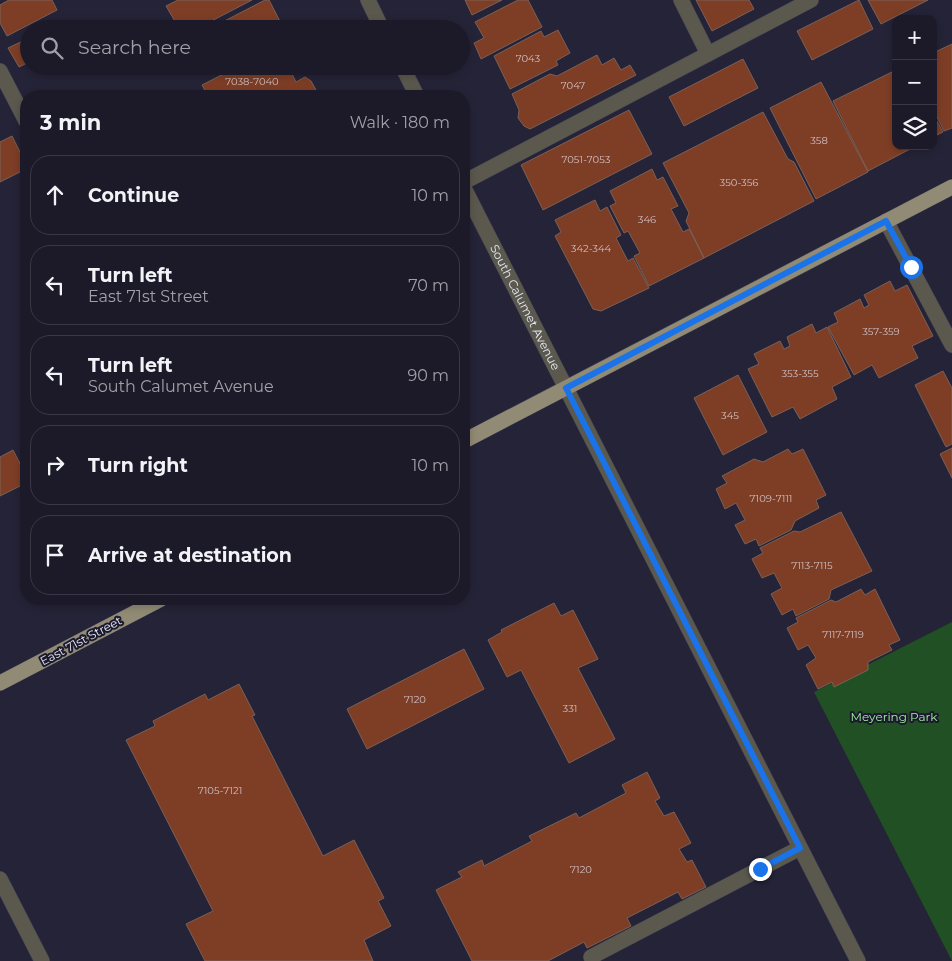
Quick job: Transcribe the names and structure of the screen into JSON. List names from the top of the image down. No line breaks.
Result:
{"streets":{"main road":["East 71st Street"],"street":["South Calumet Avenue"]},"parks":["Meyering Park"],"house_numbers":["7043","7038-7040","7047","358","7051-7053","350-356","346","342-344","357-359","353-355","345","7109-7111","7113-7115","7117-7119","7120","331","7105-7121","7120"],"page":{"map_buttons":["+","−"],"search":"Search here","heading":["3 min","Walk · 180 m"],"list":[["Continue","10 m"],["Turn left","East 71st Street","70 m"],["Turn left","South Calumet Avenue","90 m"],["Turn right","10 m"],"Arrive at destination"]}}
